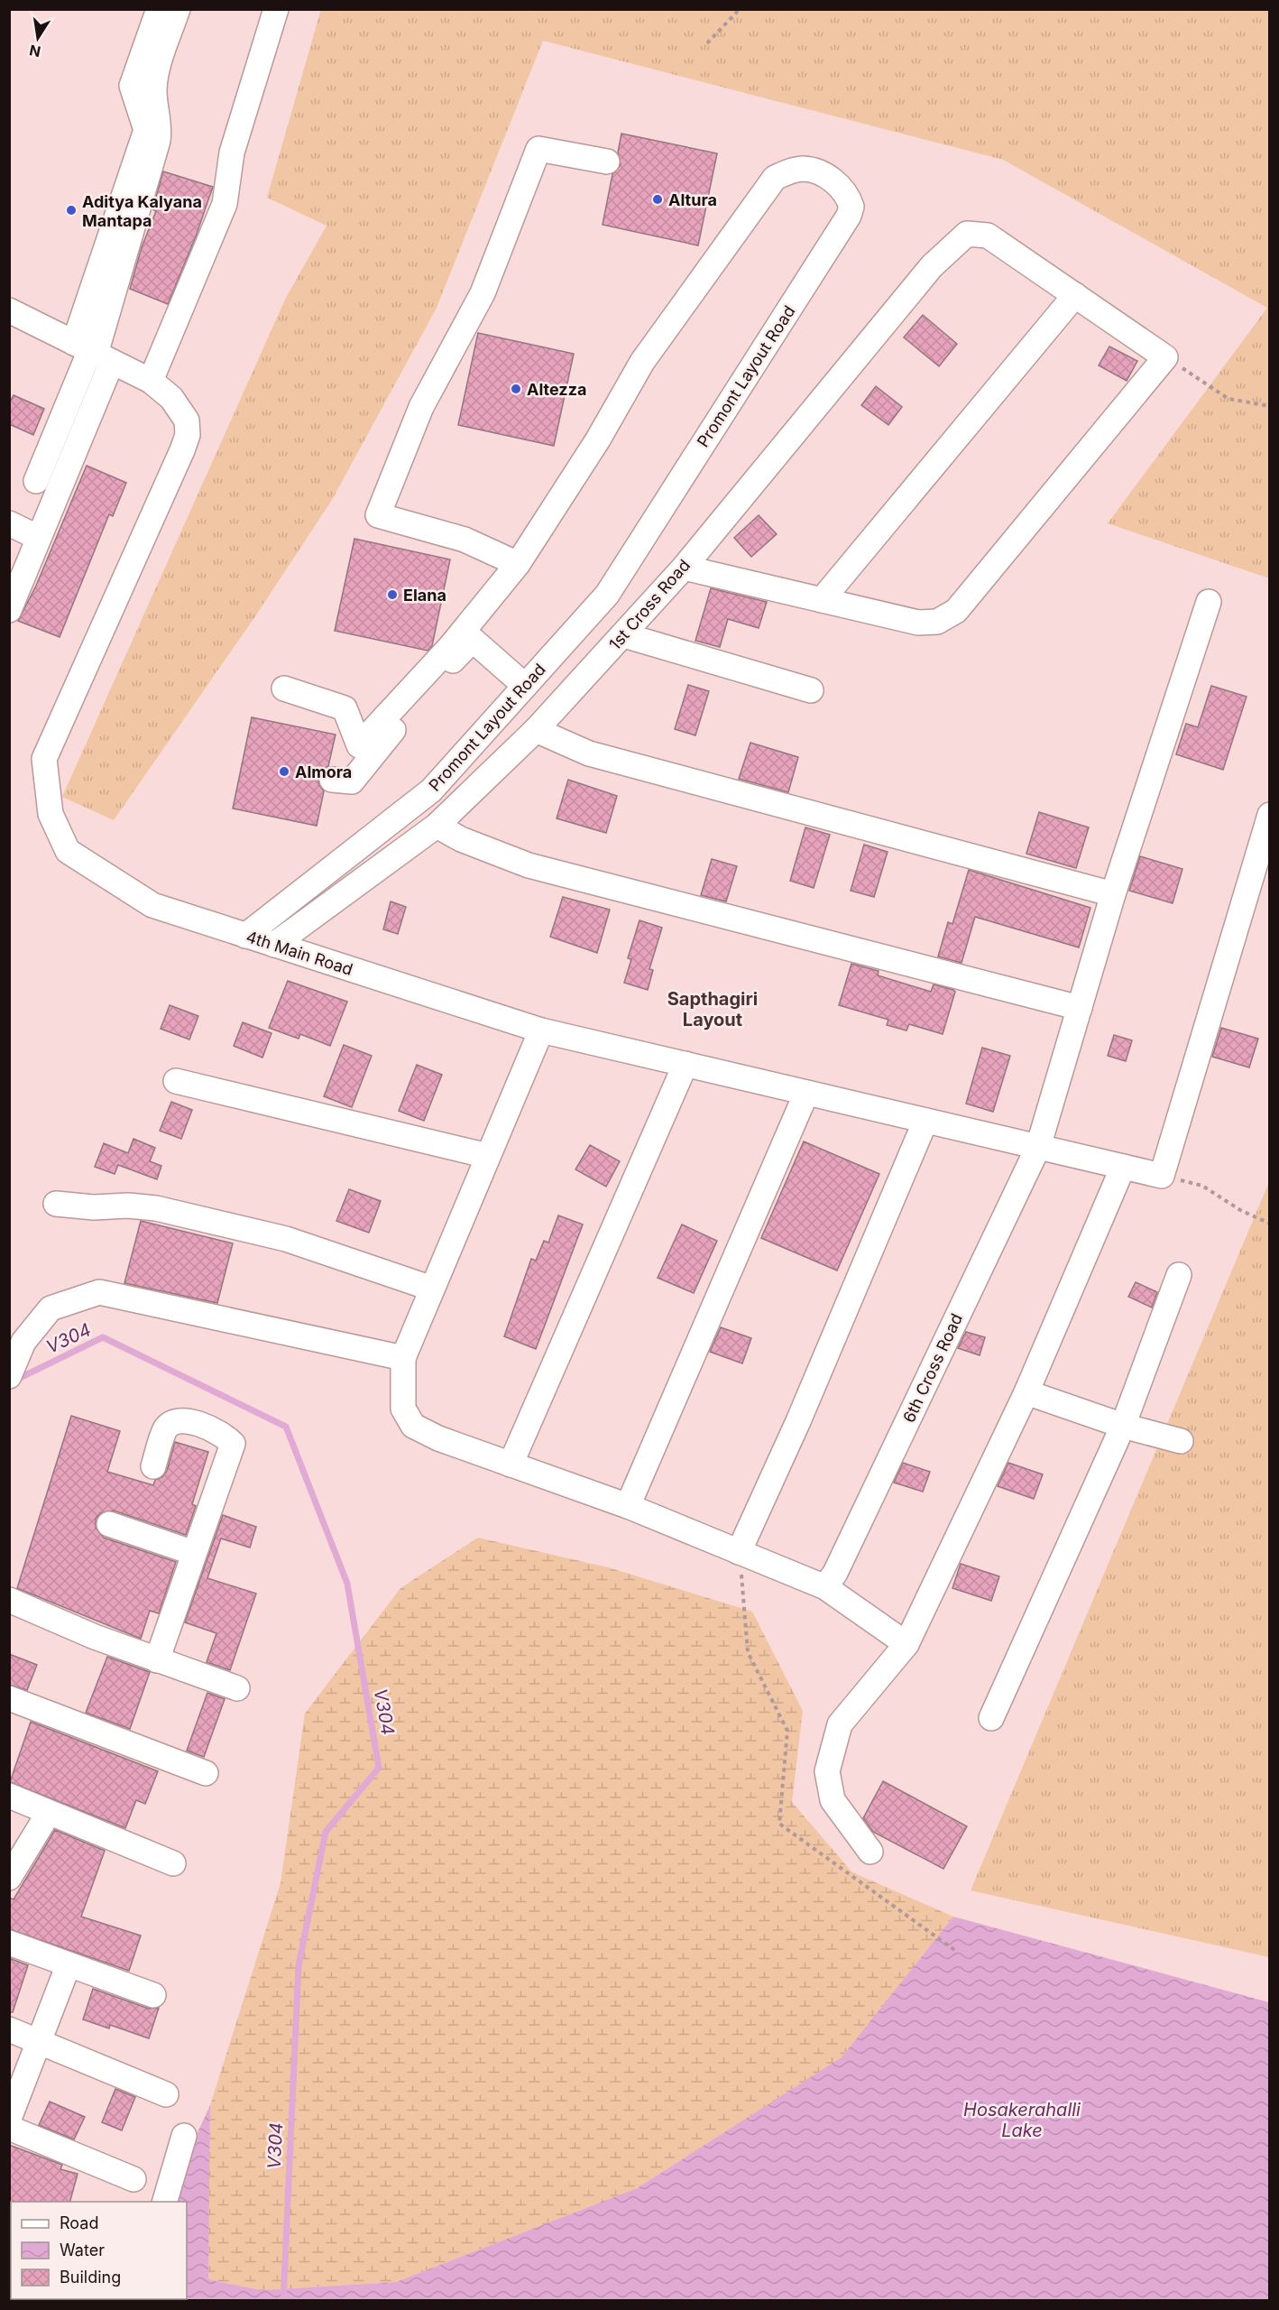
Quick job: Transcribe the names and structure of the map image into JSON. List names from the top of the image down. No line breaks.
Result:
{"streets":{"street":["Promont Layout Road","1st Cross Road","4th Main Road","6th Cross Road"]},"crossings":[["Promont Layout Road","4th Main Road"],["1st Cross Road","4th Main Road"],["4th Main Road","6th Cross Road"]],"districts":["Sapthagiri Layout"],"water":["V304","Hosakerahalli Lake"],"places":["Altura","Aditya Kalyana Mantapa","Altezza","Elana","Almora"],"legend":["Road","Water","Building"],"north":"bottom"}
